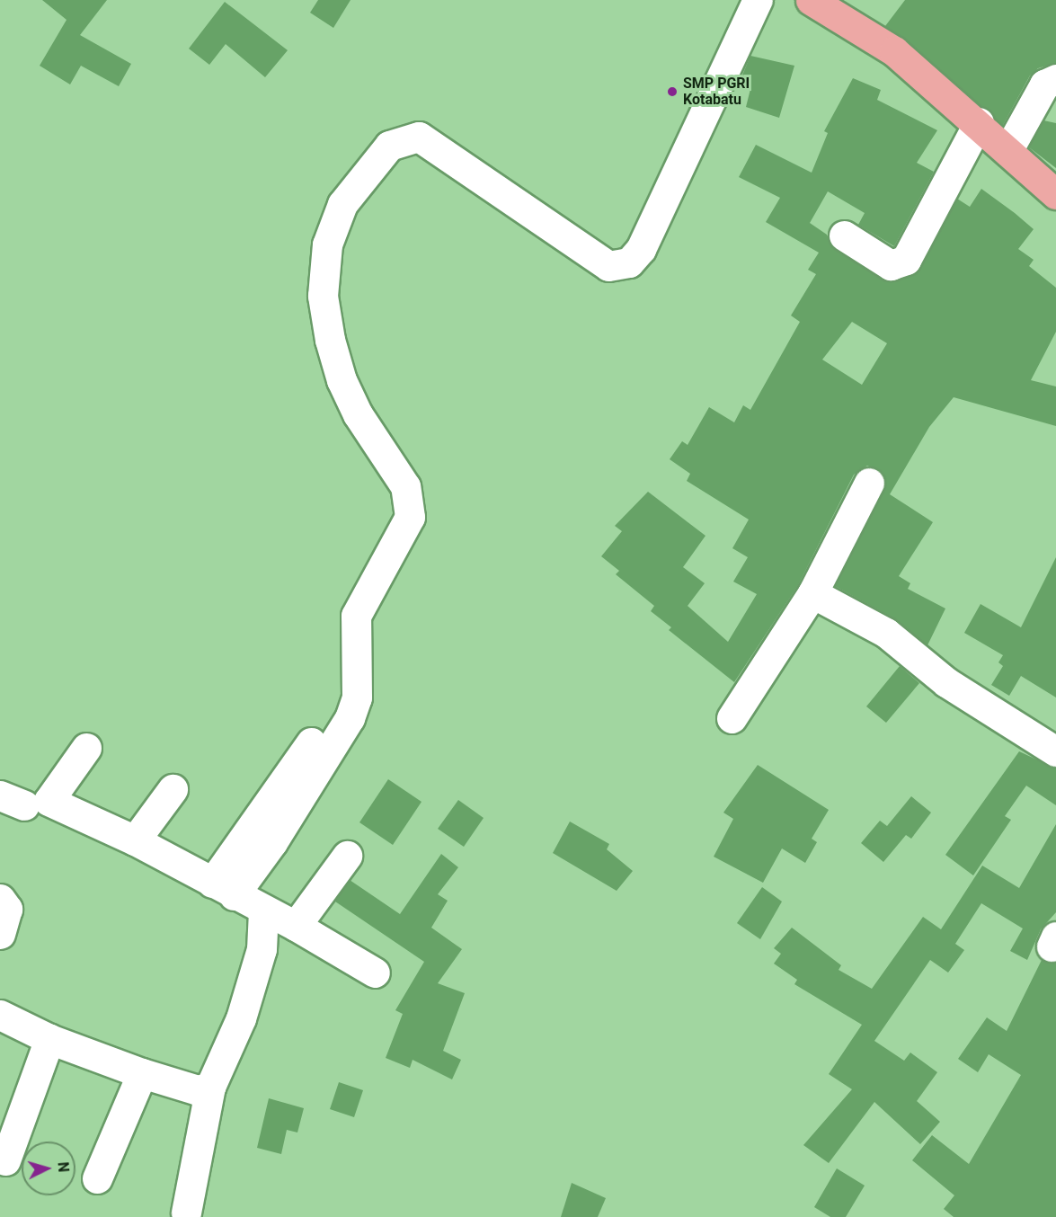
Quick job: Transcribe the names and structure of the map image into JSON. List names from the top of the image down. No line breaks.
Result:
{"places":["SMP PGRI Kotabatu"],"north":"right"}
